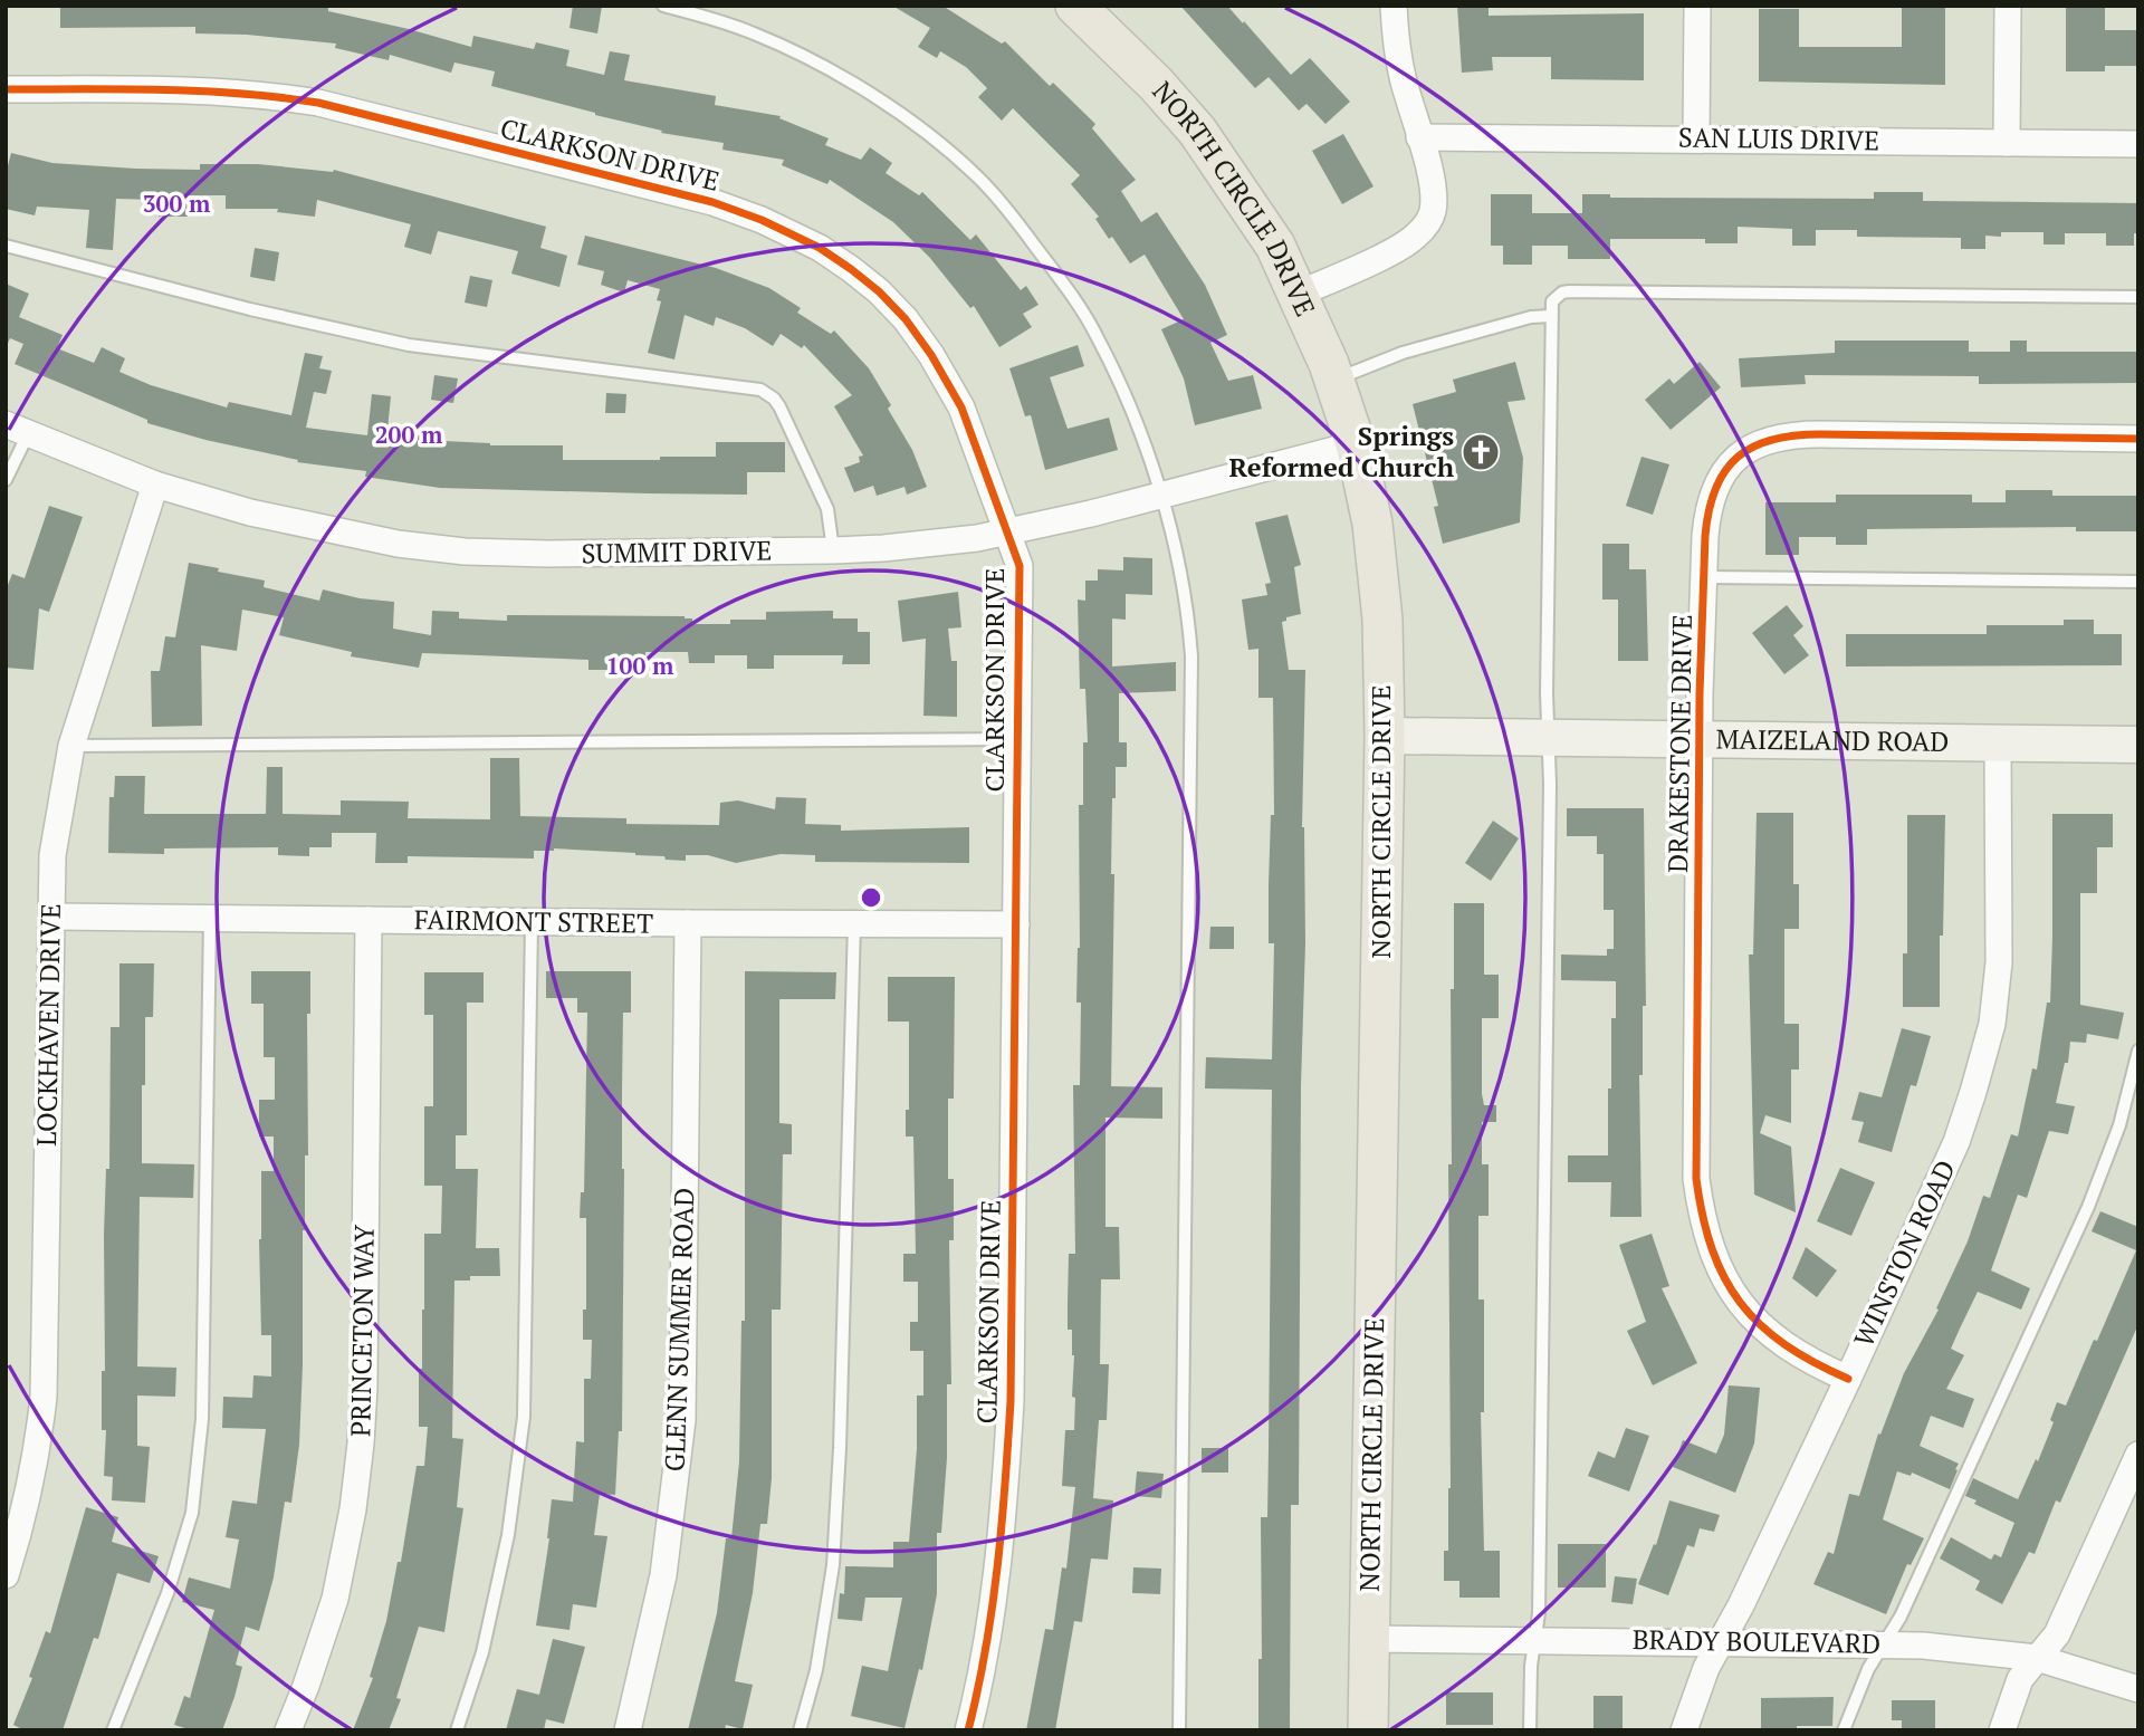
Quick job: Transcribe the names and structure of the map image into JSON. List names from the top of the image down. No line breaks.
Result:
{"streets":{"main road":["NORTH CIRCLE DRIVE","MAIZELAND ROAD"],"street":["SAN LUIS DRIVE","CLARKSON DRIVE","SUMMIT DRIVE","DRAKESTONE DRIVE","FAIRMONT STREET","LOCKHAVEN DRIVE","WINSTON ROAD","GLENN SUMMER ROAD","PRINCETON WAY","BRADY BOULEVARD"]},"crossings":[["CLARKSON DRIVE","SUMMIT DRIVE"],["CLARKSON DRIVE","FAIRMONT STREET"],["NORTH CIRCLE DRIVE","SUMMIT DRIVE"],["NORTH CIRCLE DRIVE","MAIZELAND ROAD"],["NORTH CIRCLE DRIVE","BRADY BOULEVARD"],["SUMMIT DRIVE","LOCKHAVEN DRIVE"],["MAIZELAND ROAD","DRAKESTONE DRIVE"],["MAIZELAND ROAD","WINSTON ROAD"],["DRAKESTONE DRIVE","WINSTON ROAD"],["FAIRMONT STREET","LOCKHAVEN DRIVE"],["FAIRMONT STREET","GLENN SUMMER ROAD"],["FAIRMONT STREET","PRINCETON WAY"],["WINSTON ROAD","BRADY BOULEVARD"]],"places":{"church":["Springs Reformed Church"]},"rings":["300 m","200 m","100 m"]}
